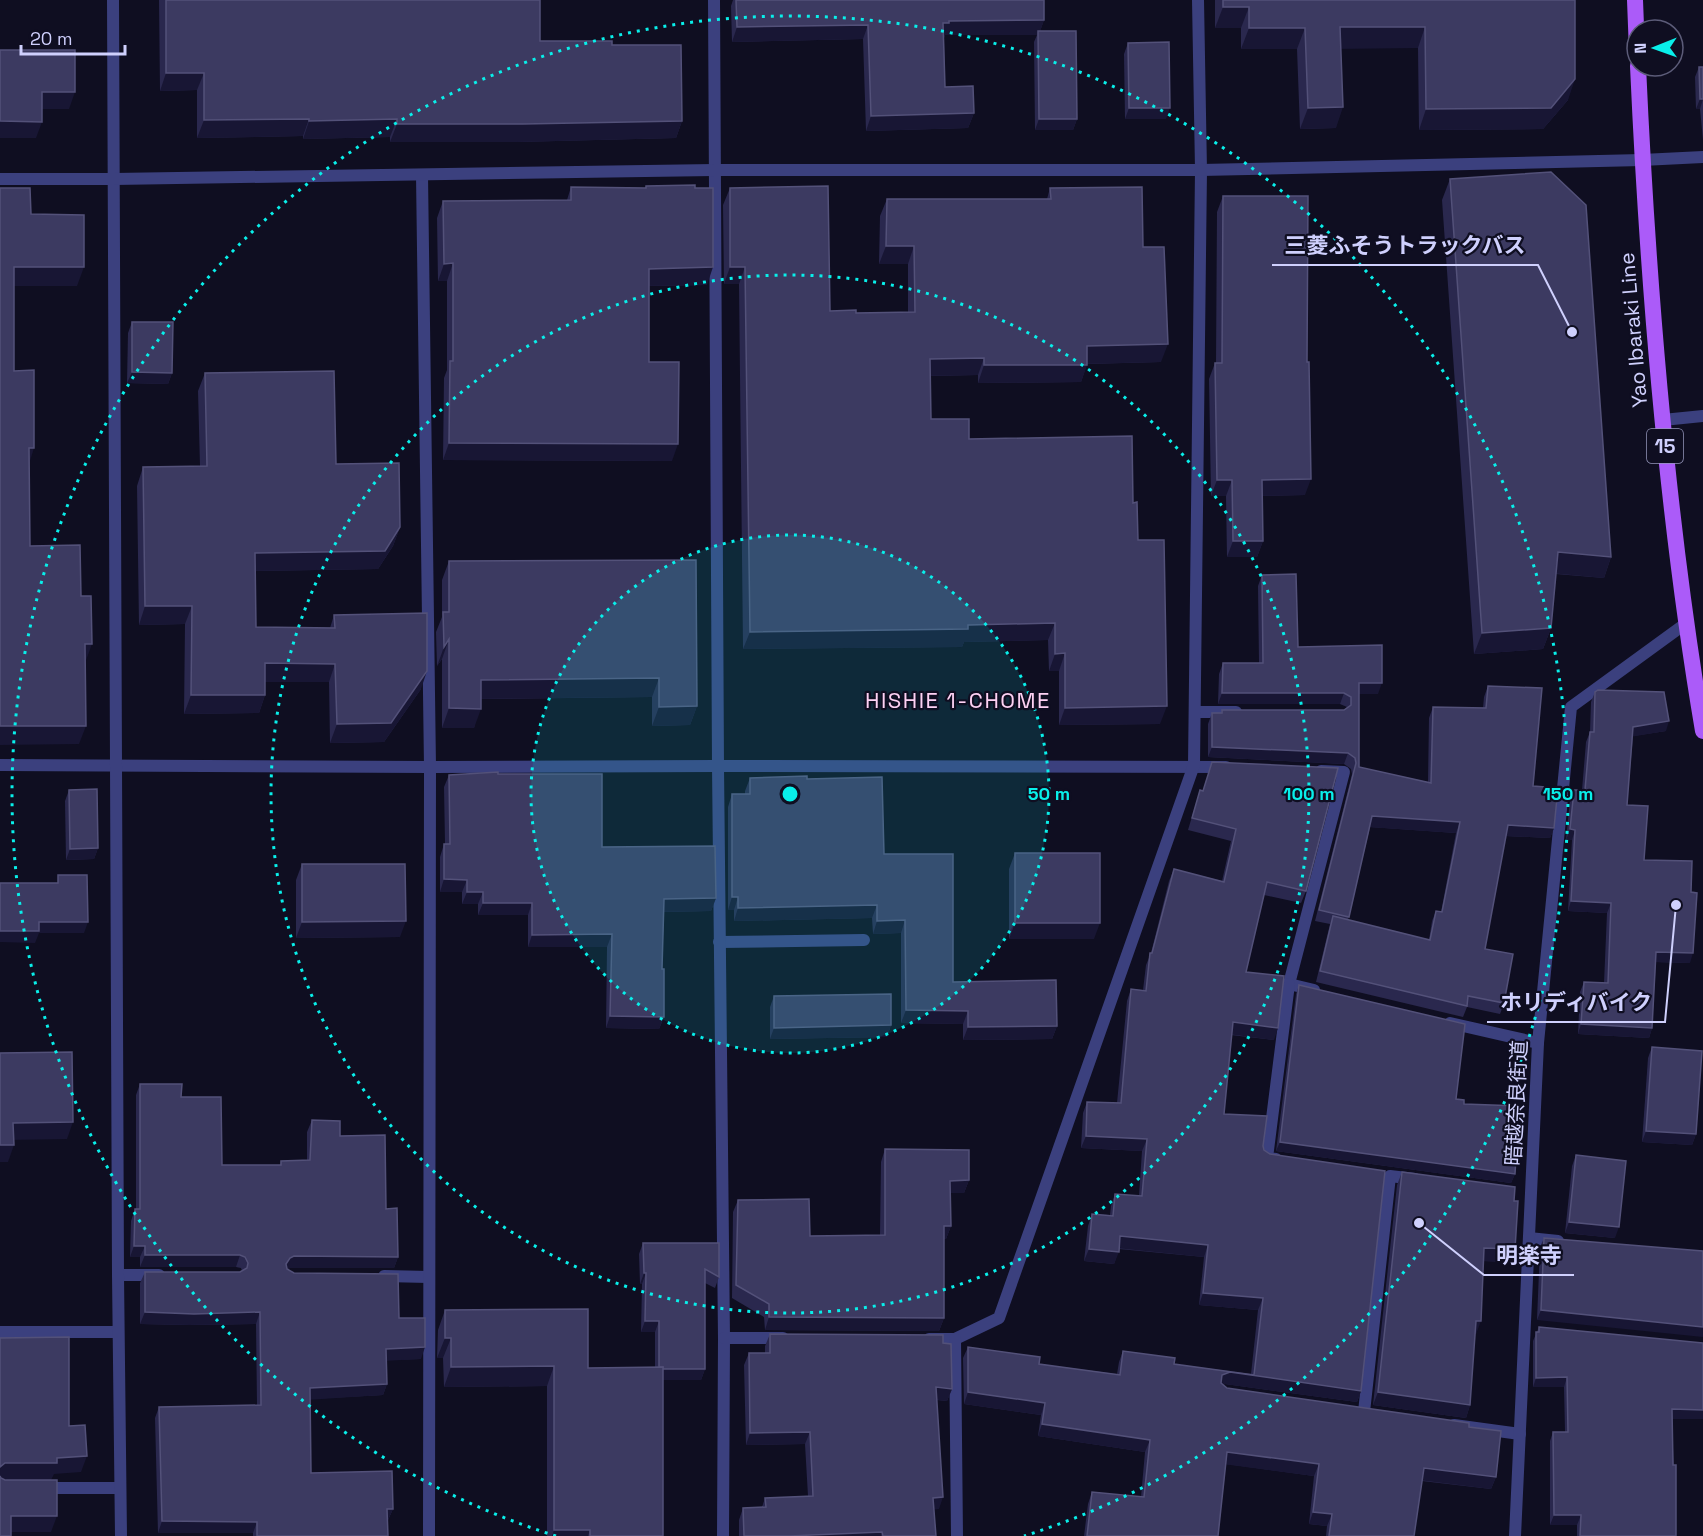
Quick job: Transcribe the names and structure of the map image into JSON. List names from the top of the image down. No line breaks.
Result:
{"streets":{"main road":["Yao Ibaraki Line","15"],"street":["暗越奈良街道"]},"crossings":[["Yao Ibaraki Line","暗越奈良街道"]],"districts":["HISHIE 1-CHOME"],"places":["三菱ふそうトラックバス","ホリディバイク","明楽寺"],"scale_bar":"20 m","north":"left","rings":["50 m","100 m","150 m"]}
